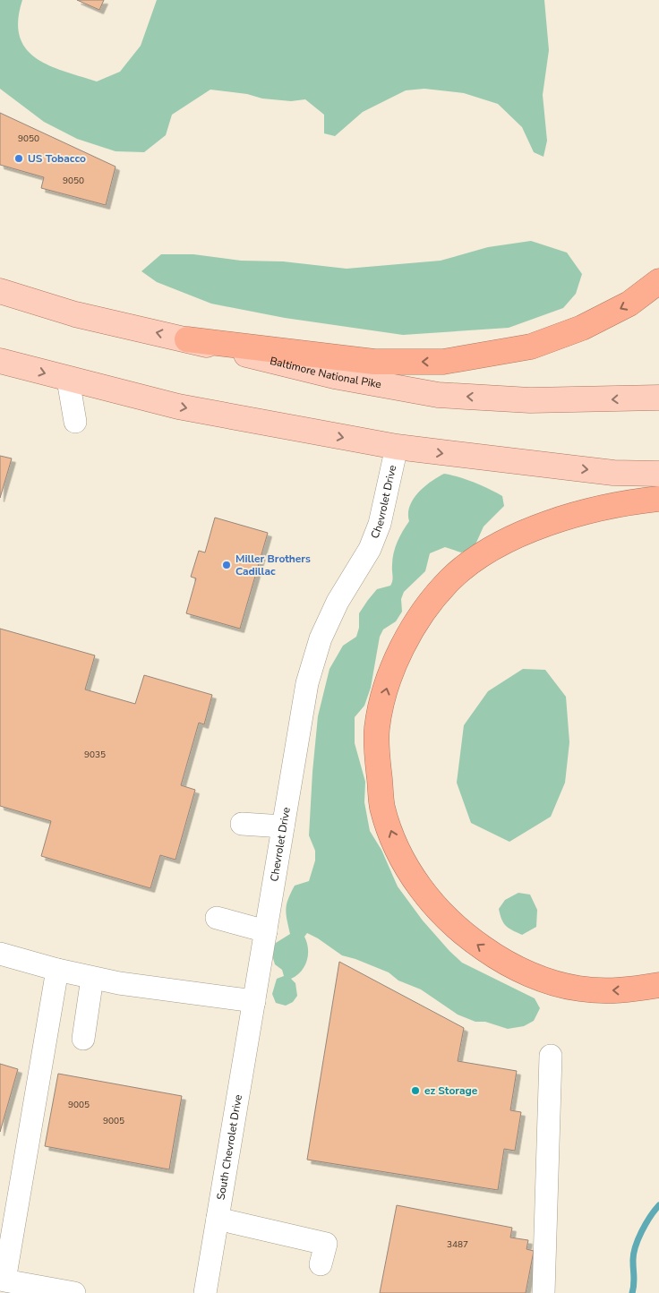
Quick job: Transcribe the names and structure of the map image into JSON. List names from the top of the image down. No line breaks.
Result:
{"streets":{"main road":["Baltimore National Pike"],"street":["Chevrolet Drive","South Chevrolet Drive"]},"crossings":[["Chevrolet Drive","South Chevrolet Drive"]],"places":["US Tobacco","Miller Brothers Cadillac","ez Storage"],"house_numbers":["9050","9050","9035","9005","9005","3487"]}
